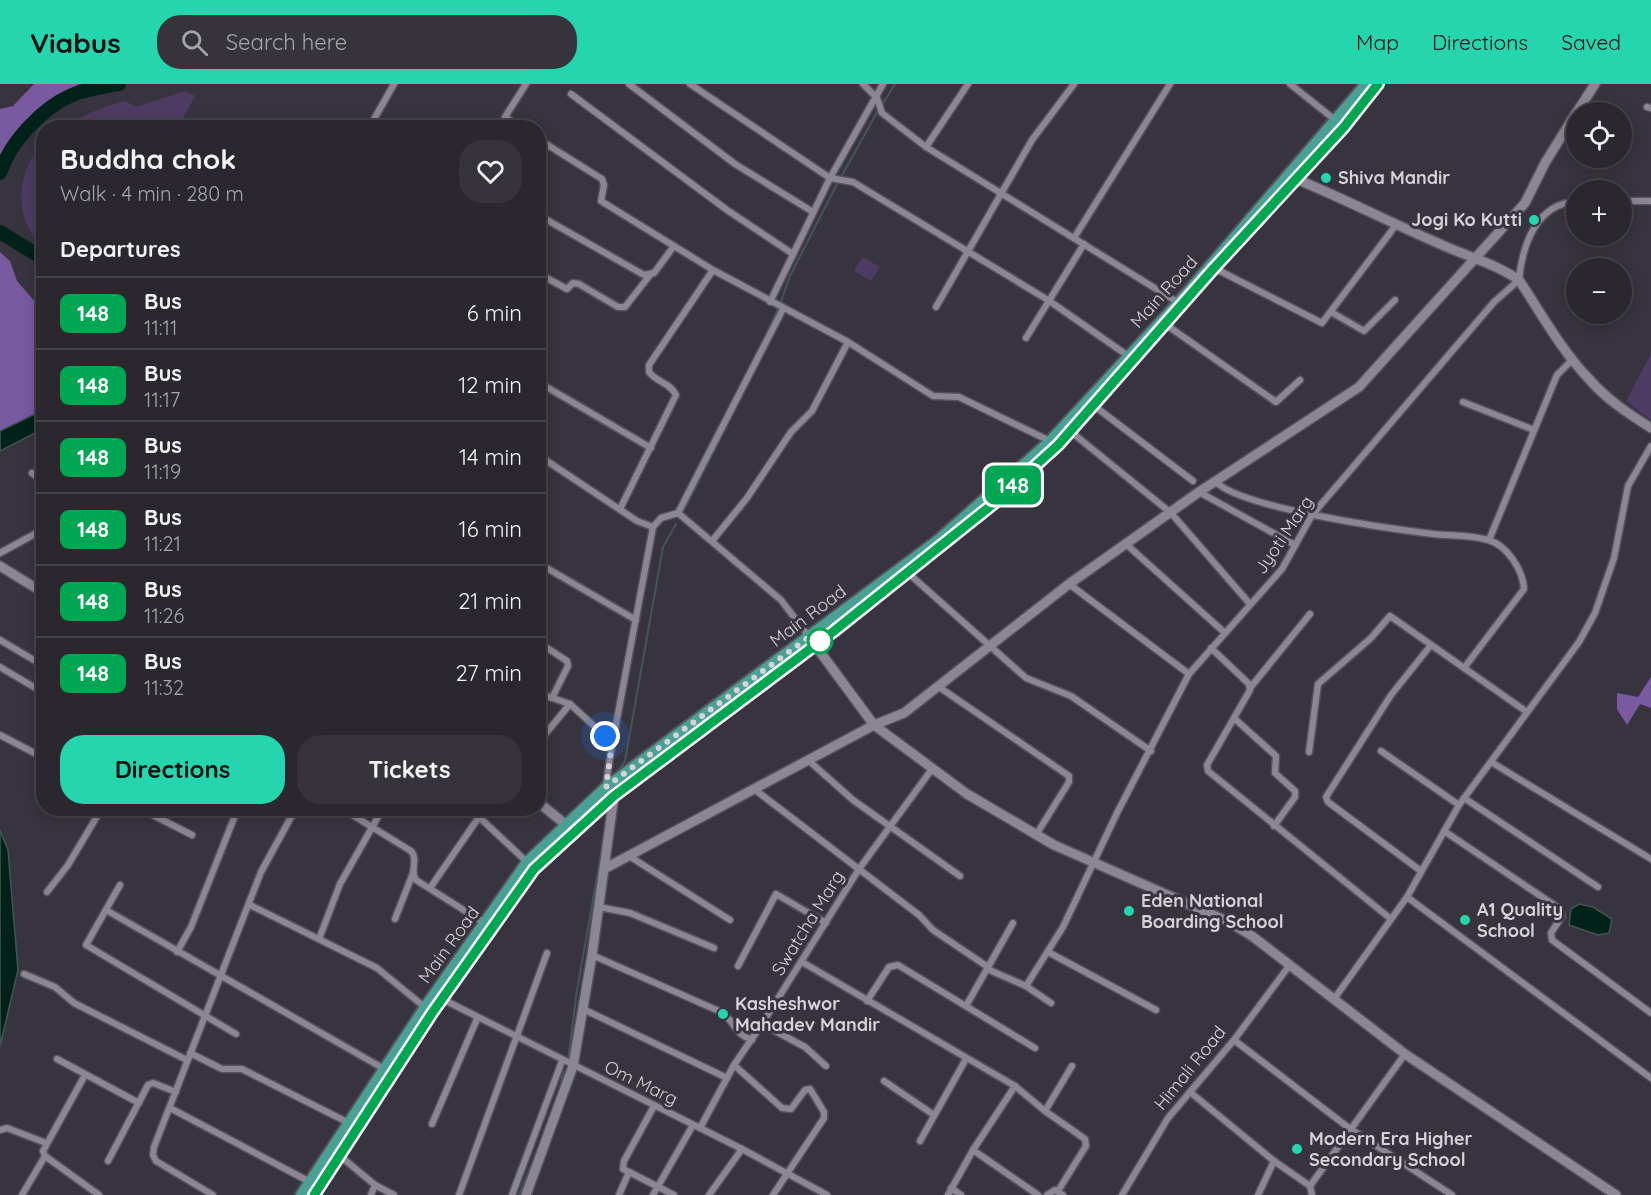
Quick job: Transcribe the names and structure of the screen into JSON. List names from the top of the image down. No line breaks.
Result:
{"streets":{"main road":["Main Road"],"street":["Jyoti Marg","Swatcha Marg","Himali Road","Om Marg"]},"crossings":[["Main Road","Om Marg"],["Swatcha Marg","Om Marg"]],"places":["Shiva Mandir","Jogi Ko Kutti","Eden National Boarding School","A1 Quality School","Kasheshwor Mahadev Mandir","Modern Era Higher Secondary School"],"lines":["bus line 148"],"page":{"header":"Viabus","search":"Search here","nav":["Map","Directions","Saved"],"on_map":"148","map_buttons":["+","−"],"heading":[["Buddha chok","Walk · 4 min · 280 m"],"Departures"],"list":[{"mark":"148","name":"Bus","note":"11:11","value":"6 min"},{"mark":"148","name":"Bus","note":"11:17","value":"12 min"},{"mark":"148","name":"Bus","note":"11:19","value":"14 min"},{"mark":"148","name":"Bus","note":"11:21","value":"16 min"},{"mark":"148","name":"Bus","note":"11:26","value":"21 min"},{"mark":"148","name":"Bus","note":"11:32","value":"27 min"}],"buttons":["Directions","Tickets"]}}
